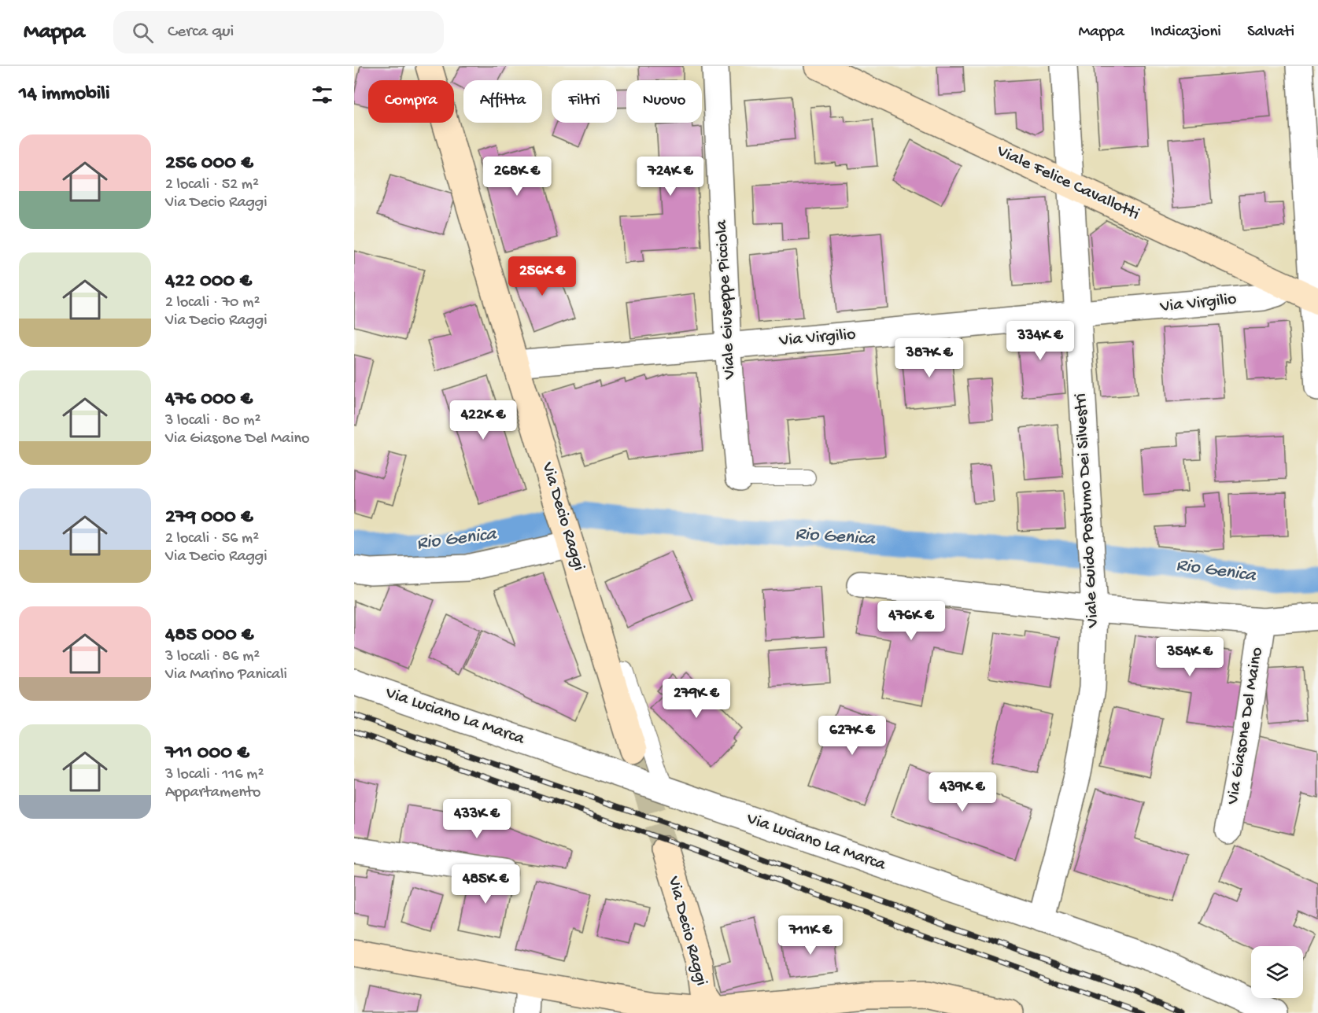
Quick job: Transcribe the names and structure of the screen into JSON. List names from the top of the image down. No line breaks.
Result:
{"streets":{"street":["Viale Felice Cavallotti","Viale Giuseppe Picciola","Via Virgilio","Viale Guido Postumo Dei Silvestri","Via Decio Raggi","Via Luciano La Marca","Via Giasone Del Maino"]},"crossings":[["Viale Felice Cavallotti","Via Virgilio"],["Viale Felice Cavallotti","Viale Guido Postumo Dei Silvestri"],["Viale Giuseppe Picciola","Via Virgilio"],["Via Virgilio","Viale Guido Postumo Dei Silvestri"],["Via Virgilio","Via Decio Raggi"],["Viale Guido Postumo Dei Silvestri","Via Luciano La Marca"],["Viale Guido Postumo Dei Silvestri","Via Giasone Del Maino"]],"water":["Rio Genica"],"page":{"header":"Mappa","search":"Cerca qui","nav":["Mappa","Indicazioni","Salvati"],"heading":"14 immobili","chip":["Compra","Affitta","Filtri","Nuovo"],"list":[{"name":"256 000 €","note":"2 locali · 52 m² · Via Decio Raggi"},{"name":"422 000 €","note":"2 locali · 70 m² · Via Decio Raggi"},{"name":"476 000 €","note":"3 locali · 80 m² · Via Giasone Del Maino"},{"name":"279 000 €","note":"2 locali · 56 m² · Via Decio Raggi"},{"name":"485 000 €","note":"3 locali · 86 m² · Via Marino Panicali"},{"name":"711 000 €","note":"3 locali · 116 m² · Appartamento"}],"price":["268K €","724K €","256K €","334K €","387K €","422K €","476K €","354K €","279K €","627K €","439K €","433K €","485K €","711K €"]}}
